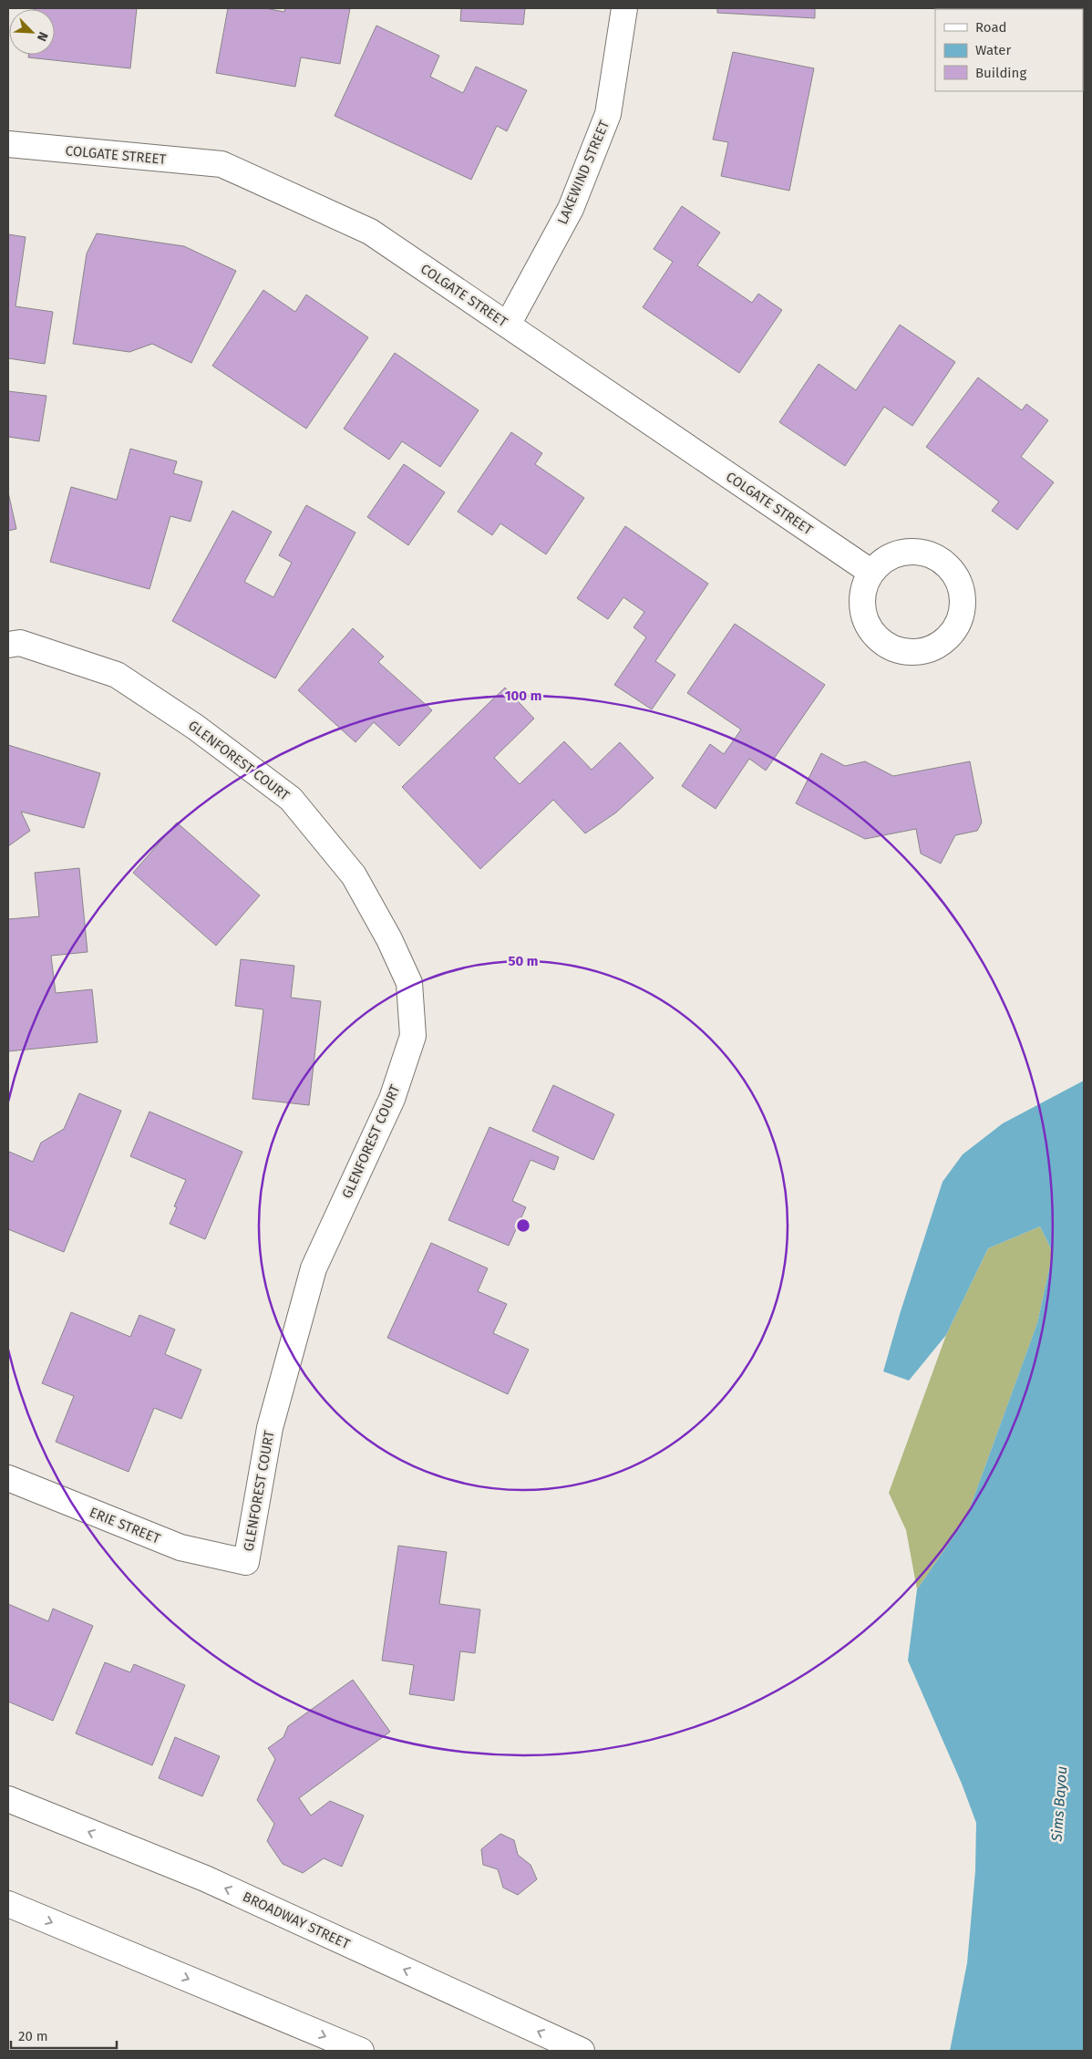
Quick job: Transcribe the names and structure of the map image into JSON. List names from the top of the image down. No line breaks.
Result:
{"streets":{"street":["COLGATE STREET","LAKEWIND STREET","GLENFOREST COURT","ERIE STREET","BROADWAY STREET"]},"crossings":[["COLGATE STREET","LAKEWIND STREET"],["GLENFOREST COURT","ERIE STREET"]],"water":["Sims Bayou"],"legend":["Road","Water","Building"],"scale_bar":"20 m","north":"bottom right","rings":["100 m","50 m"]}
